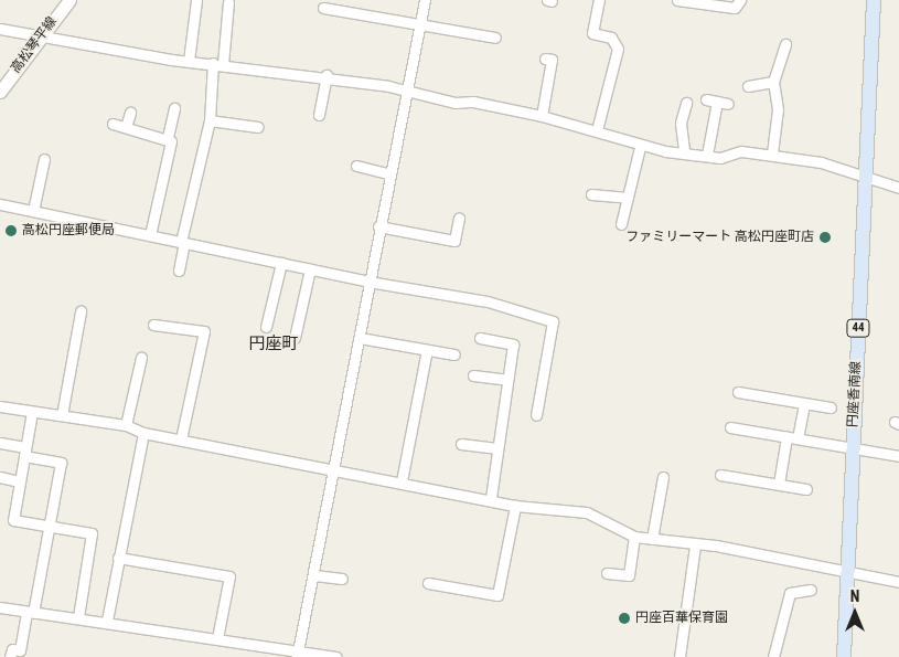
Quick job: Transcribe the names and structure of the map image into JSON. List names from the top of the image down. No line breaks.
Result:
{"streets":{"main road":["高松琴平線","44","円座香南線"]},"districts":["円座町"],"places":["高松円座郵便局","ファミリーマート 高松円座町店","円座百華保育園"],"north":"top"}
